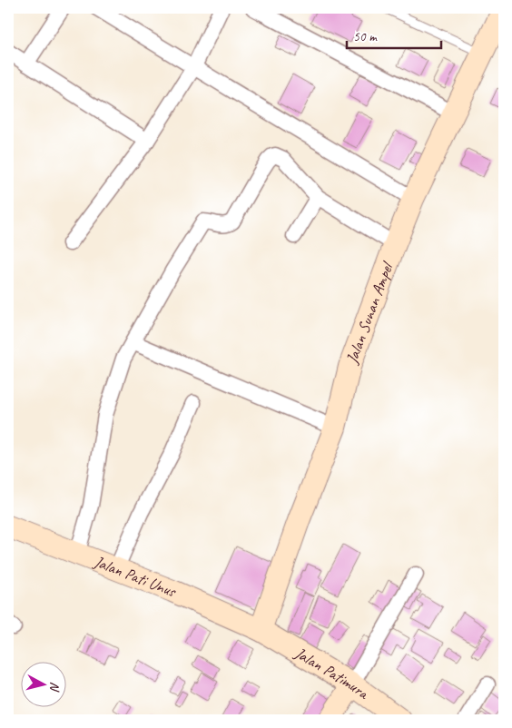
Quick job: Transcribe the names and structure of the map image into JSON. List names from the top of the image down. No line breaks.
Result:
{"streets":{"main road":["Jalan Sunan Ampel","Jalan Pati Unus","Jalan Patimura"]},"crossings":[["Jalan Sunan Ampel","Jalan Pati Unus"],["Jalan Sunan Ampel","Jalan Patimura"],["Jalan Pati Unus","Jalan Patimura"]],"scale_bar":"50 m","north":"right"}
